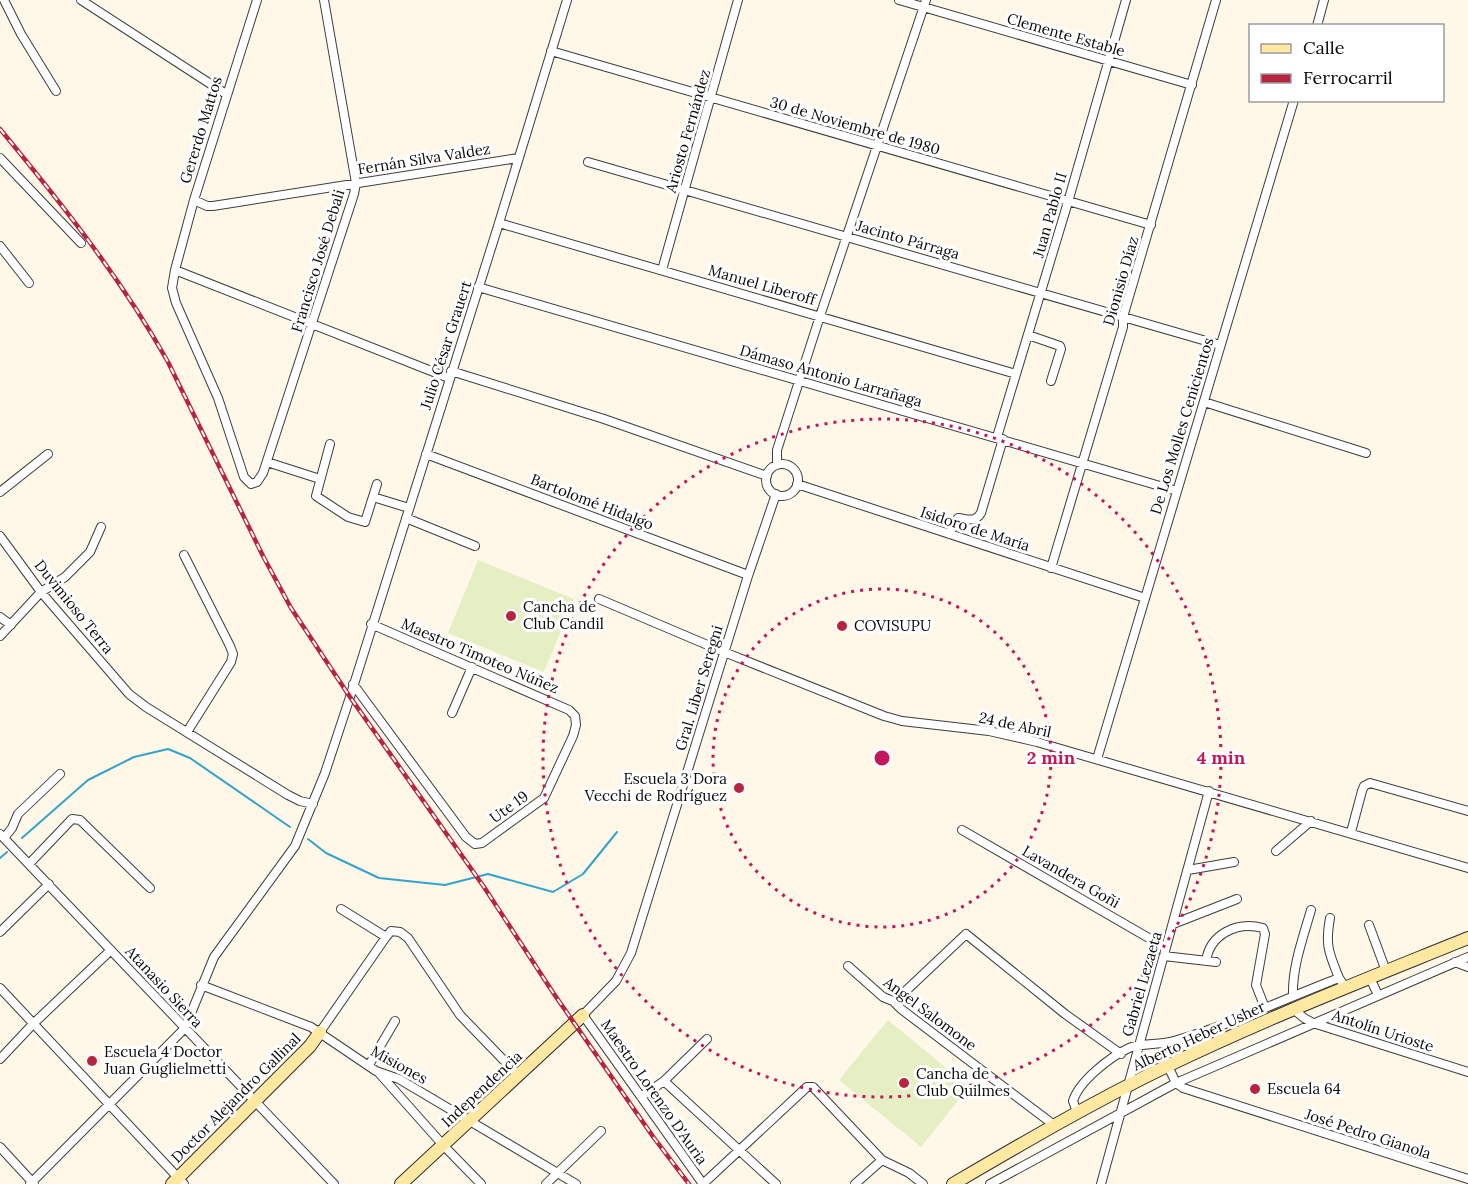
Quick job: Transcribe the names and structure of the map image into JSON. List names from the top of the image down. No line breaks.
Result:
{"streets":{"street":["Clemente Estable","30 de Noviembre de 1980","Gererdo Mattos","Ariosto Fernández","Fernán Silva Valdez","Juan Pablo II","Jacinto Párraga","Francisco José Debali","Dionisio Díaz","Manuel Liberoff","Julio César Grauert","Dámaso Antonio Larrañaga","De Los Molles Cenicientos","Bartolomé Hidalgo","Isidoro de María","Duvimioso Terra","Maestro Timoteo Núñez","Gral. Liber Seregni","24 de Abril","Ute 19","Lavandera Goñi","Gabriel Lezaeta","Atanasio Sierra","Angel Salomone","Antolín Urioste","Alberto Heber Usher","Misiones","Independencia","Maestro Lorenzo D'Auria","Doctor Alejandro Gallinal","José Pedro Gianola"]},"crossings":[["Clemente Estable","Juan Pablo II"],["Clemente Estable","Dionisio Díaz"],["30 de Noviembre de 1980","Ariosto Fernández"],["30 de Noviembre de 1980","Juan Pablo II"],["30 de Noviembre de 1980","Dionisio Díaz"],["30 de Noviembre de 1980","Julio César Grauert"],["Gererdo Mattos","Fernán Silva Valdez"],["Gererdo Mattos","Francisco José Debali"],["Ariosto Fernández","Jacinto Párraga"],["Ariosto Fernández","Manuel Liberoff"],["Fernán Silva Valdez","Francisco José Debali"],["Fernán Silva Valdez","Julio César Grauert"],["Juan Pablo II","Jacinto Párraga"],["Juan Pablo II","Manuel Liberoff"],["Juan Pablo II","Dámaso Antonio Larrañaga"],["Juan Pablo II","Isidoro de María"],["Jacinto Párraga","Dionisio Díaz"],["Jacinto Párraga","De Los Molles Cenicientos"],["Dionisio Díaz","Dámaso Antonio Larrañaga"],["Dionisio Díaz","Isidoro de María"],["Manuel Liberoff","Julio César Grauert"],["Julio César Grauert","Dámaso Antonio Larrañaga"],["Julio César Grauert","Bartolomé Hidalgo"],["Julio César Grauert","Duvimioso Terra"],["Julio César Grauert","Maestro Timoteo Núñez"],["Julio César Grauert","Ute 19"],["Julio César Grauert","Atanasio Sierra"],["Julio César Grauert","Misiones"],["Dámaso Antonio Larrañaga","De Los Molles Cenicientos"],["De Los Molles Cenicientos","Isidoro de María"],["De Los Molles Cenicientos","24 de Abril"],["Bartolomé Hidalgo","Gral. Liber Seregni"],["Isidoro de María","Gral. Liber Seregni"],["Maestro Timoteo Núñez","Ute 19"],["Gral. Liber Seregni","24 de Abril"],["Gral. Liber Seregni","Independencia"],["Gral. Liber Seregni","Maestro Lorenzo D'Auria"],["24 de Abril","Gabriel Lezaeta"],["Lavandera Goñi","Gabriel Lezaeta"],["Gabriel Lezaeta","Alberto Heber Usher"],["Atanasio Sierra","Doctor Alejandro Gallinal"],["Angel Salomone","Alberto Heber Usher"],["Antolín Urioste","Alberto Heber Usher"],["Misiones","Independencia"],["Misiones","Doctor Alejandro Gallinal"],["Independencia","Maestro Lorenzo D'Auria"]],"places":["Cancha de Club Candil","COVISUPU","Escuela 3 Dora Vecchi de Rodríguez","Escuela 4 Doctor Juan Guglielmetti","Cancha de Club Quilmes","Escuela 64"],"legend":["Calle","Ferrocarril"],"rings":["2 min","4 min"]}
